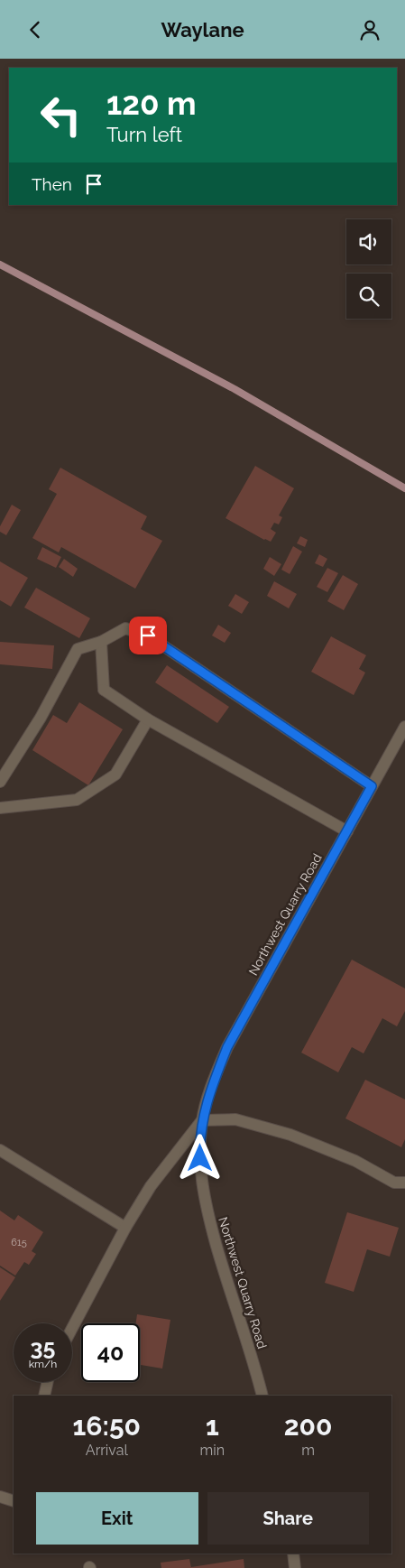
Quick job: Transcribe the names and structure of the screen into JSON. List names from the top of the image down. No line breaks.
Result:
{"streets":{"street":["Northwest Quarry Road"]},"house_numbers":["615"],"page":{"header":"Waylane","turn":["120 m","Turn left"],"then":"Then","speed":"35 km/h","limit":"40","eta":["16:50","Arrival","1","min","200","m"],"buttons":["Exit","Share"]}}
